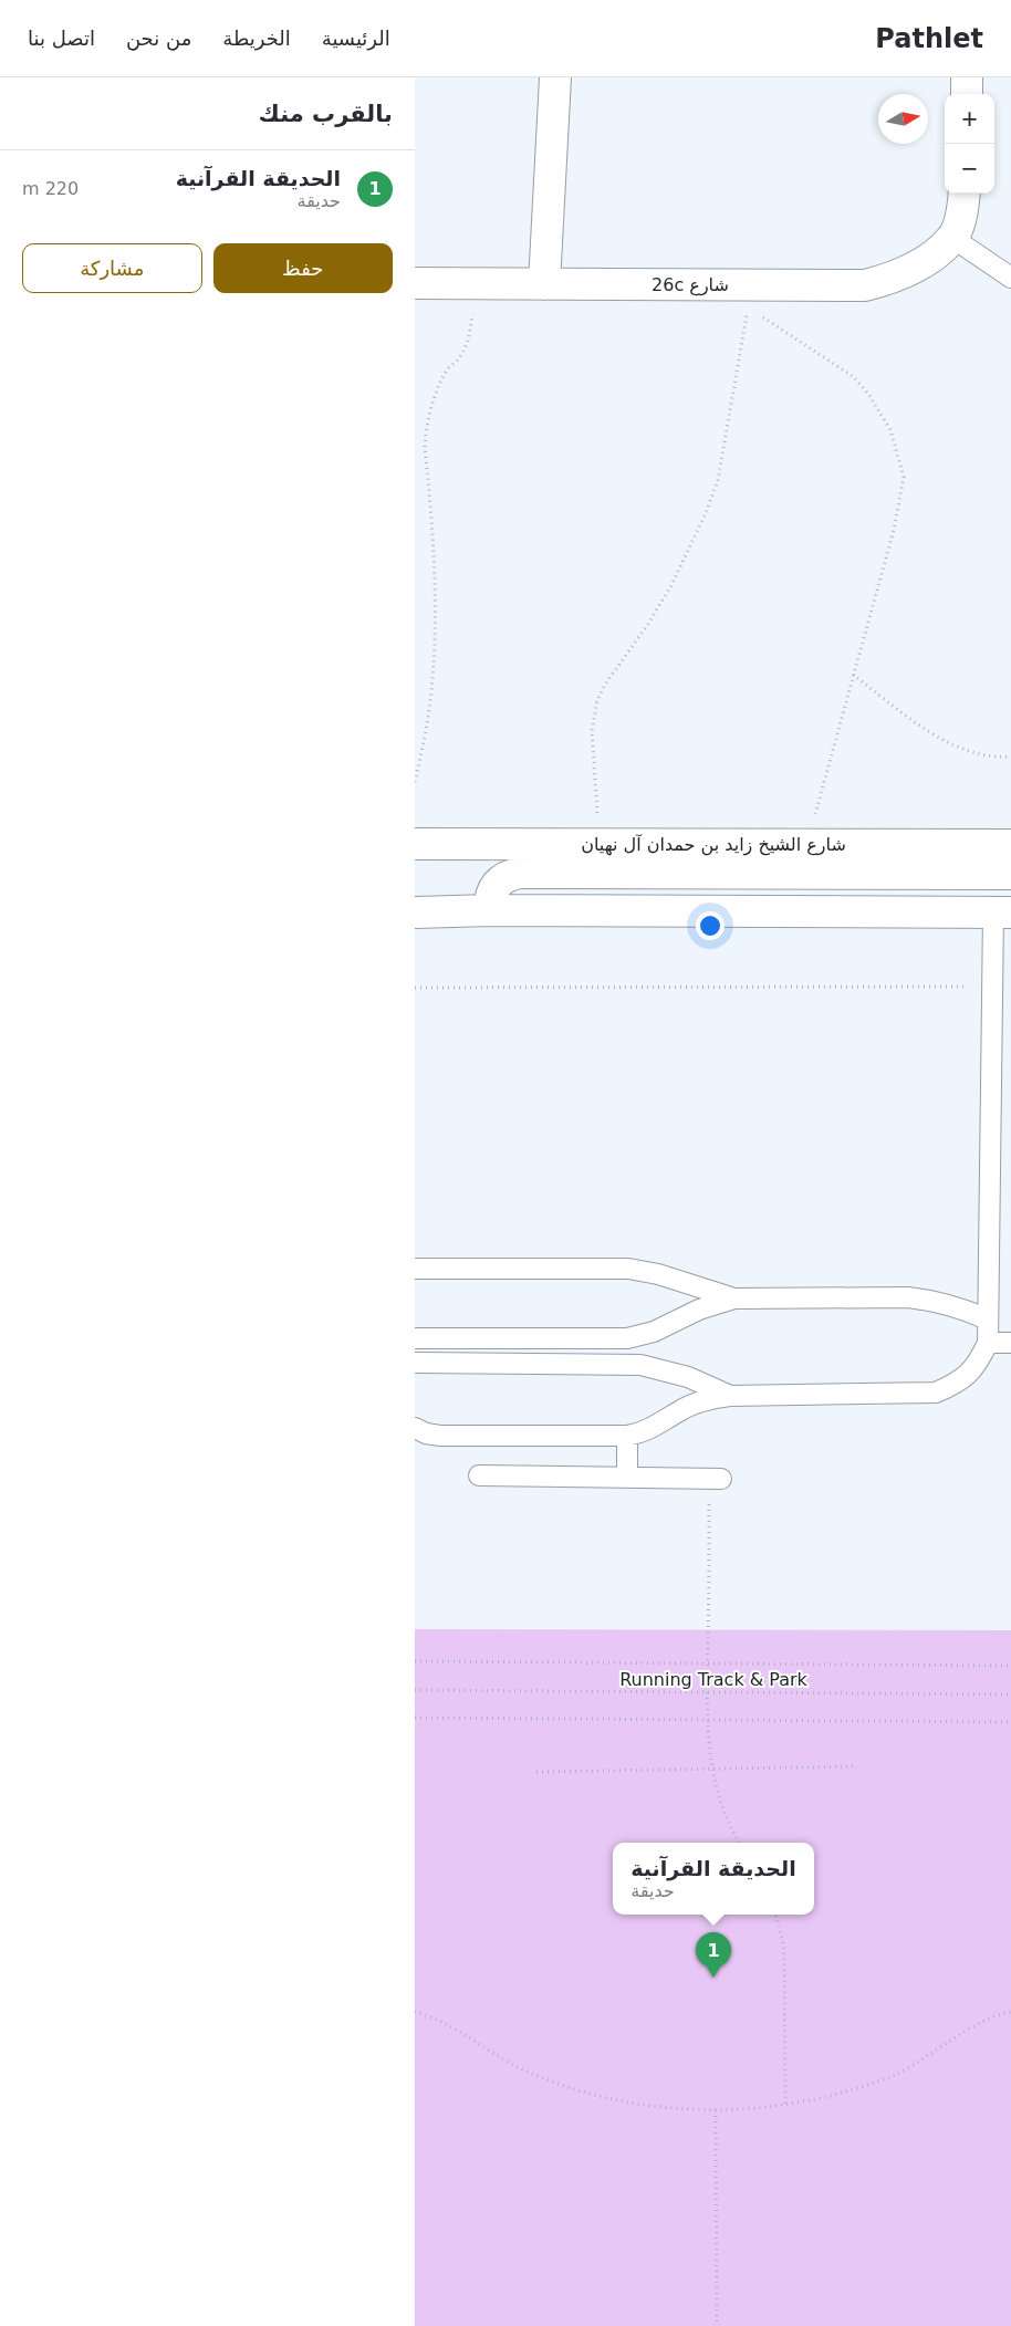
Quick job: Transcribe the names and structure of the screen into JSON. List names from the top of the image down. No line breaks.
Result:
{"streets":{"main road":["26c شارع","شارع الشيخ زايد بن حمدان آل نهيان"],"path":["Running Track & Park"]},"north":"right","page":{"header":"Pathlet","nav":["الرئيسية","الخريطة","من نحن","اتصل بنا"],"heading":"بالقرب منك","map_buttons":["+","−"],"list":[{"mark":"1","name":"الحديقة القرآنية","note":"حديقة","value":"220 m"}],"buttons":["حفظ","مشاركة"],"popup":["الحديقة القرآنية","حديقة"],"pins":"1"}}
